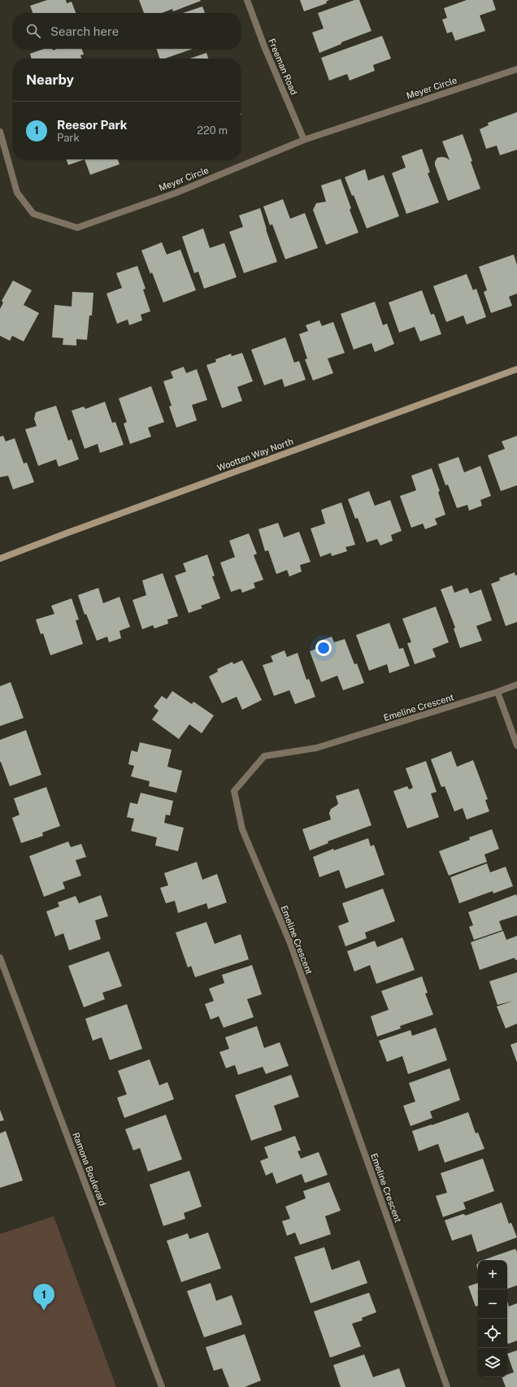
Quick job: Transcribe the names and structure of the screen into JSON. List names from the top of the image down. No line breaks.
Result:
{"streets":{"street":["Freeman Road","Meyer Circle","Wootten Way North","Emeline Crescent","Ramona Boulevard"]},"crossings":[["Freeman Road","Meyer Circle"]],"page":{"search":"Search here","heading":"Nearby","list":[{"mark":"1","name":"Reesor Park","note":"Park","value":"220 m"}],"map_buttons":["+","−"],"pins":"1"}}
